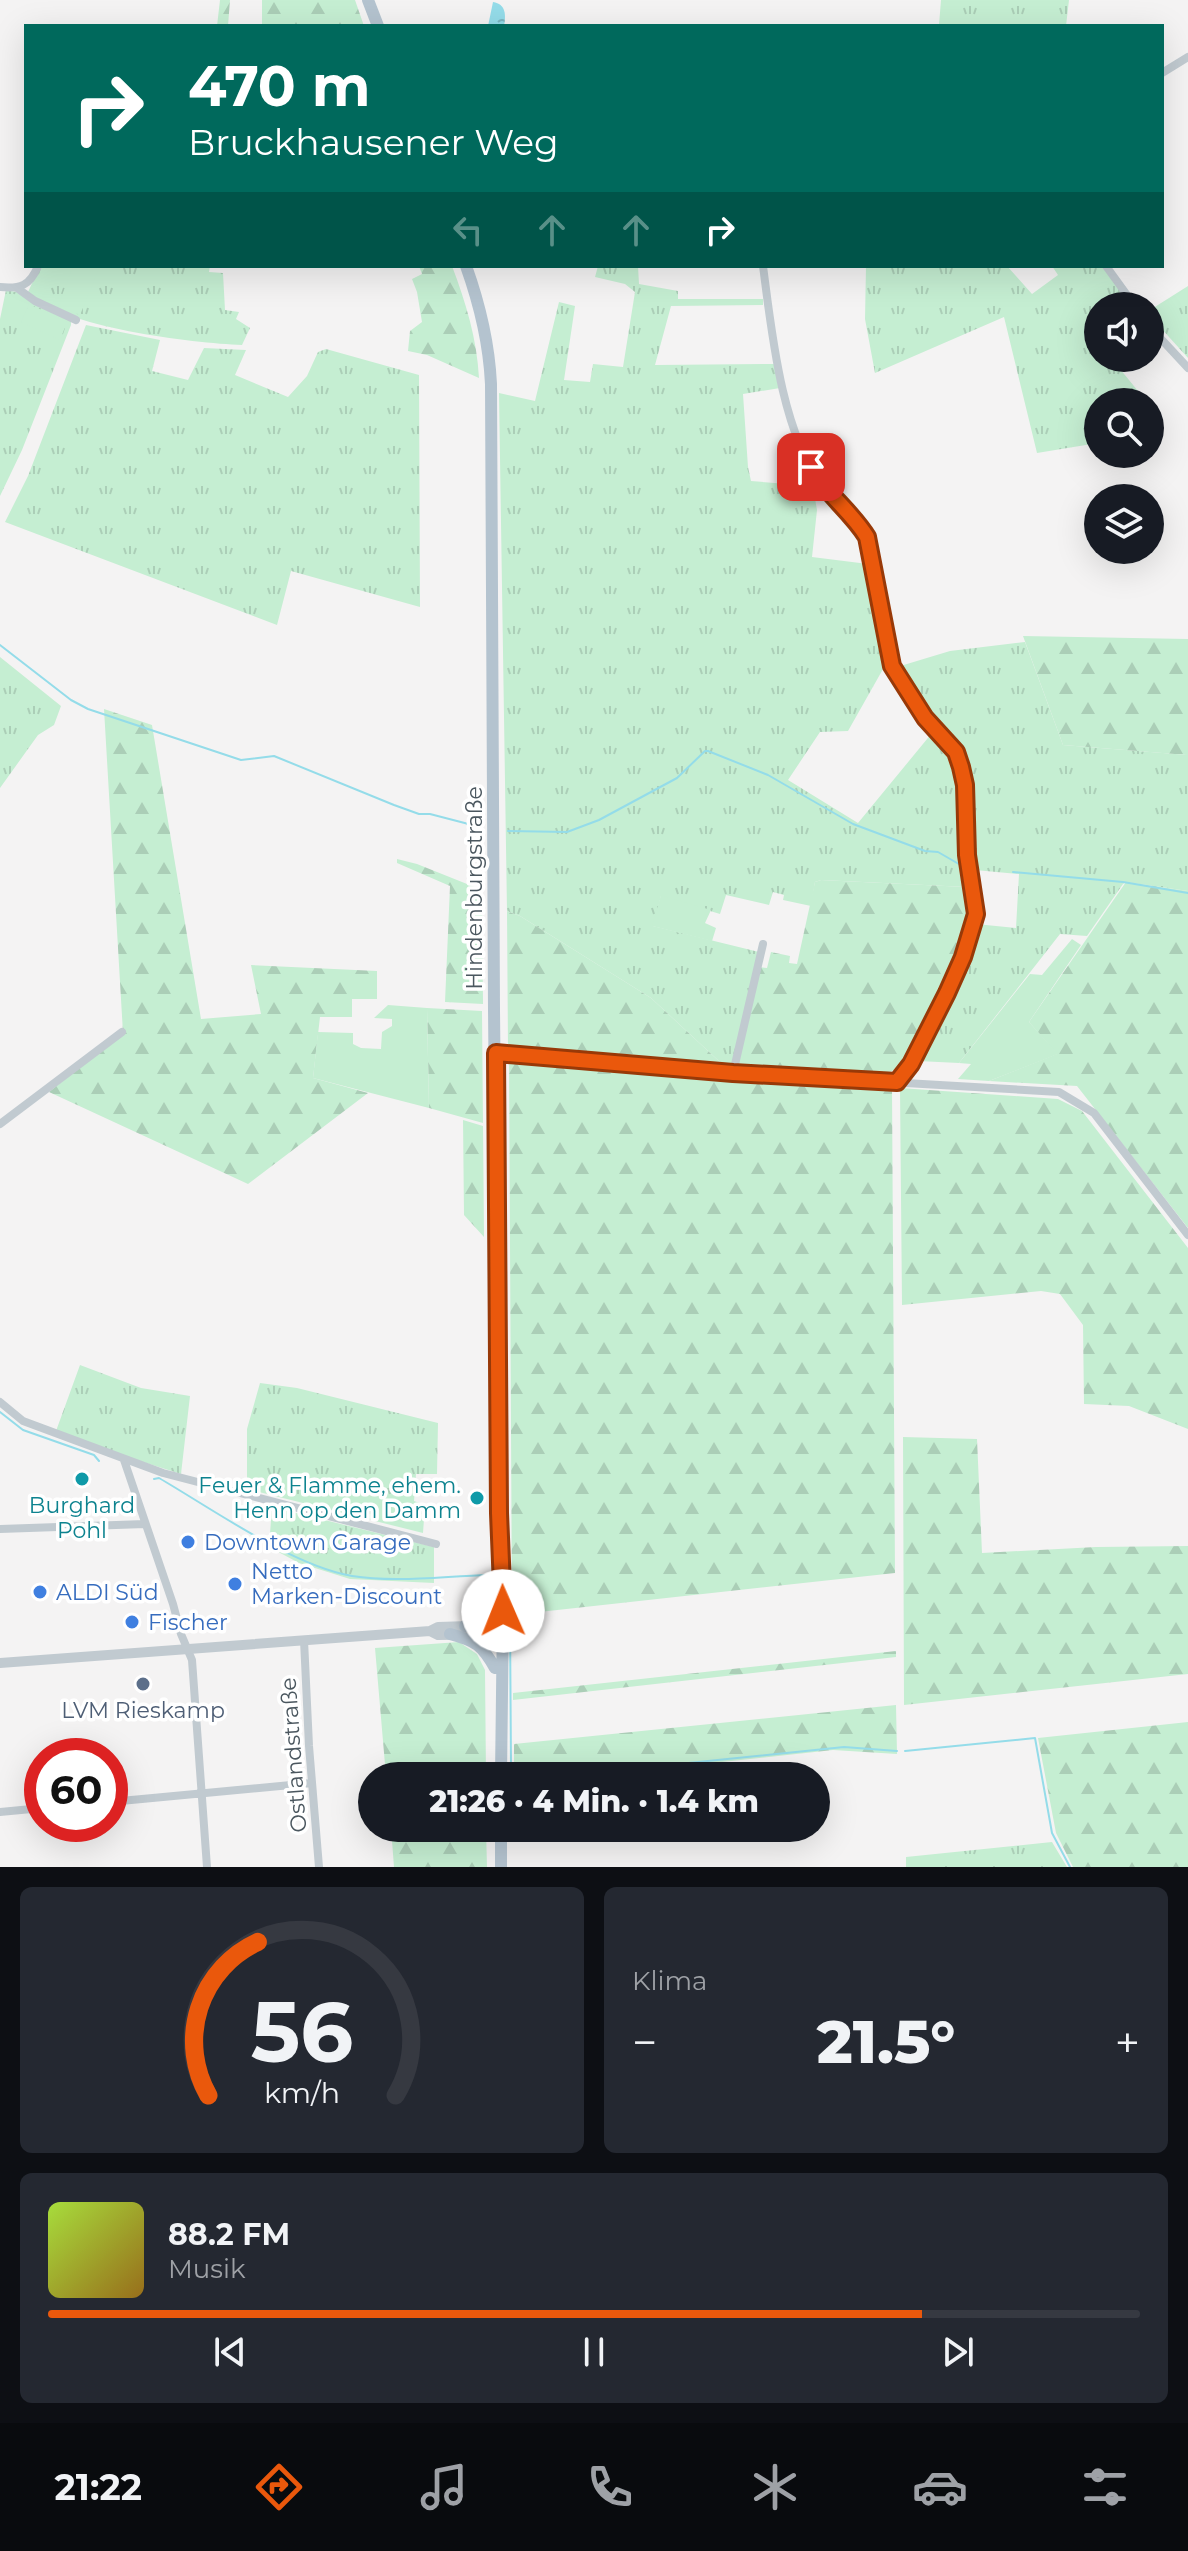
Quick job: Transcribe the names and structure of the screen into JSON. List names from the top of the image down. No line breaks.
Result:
{"streets":{"main road":["Hindenburgstraße"],"street":["Ostlandstraße"]},"places":["Burghard Pohl","Feuer & Flamme, ehem. Henn op den Damm","Downtown Garage","Netto Marken-Discount","ALDI Süd","Fischer","LVM Rieskamp"],"page":{"turn":["470 m","Bruckhausener Weg"],"limit":"60","trip":"21:26 · 4 Min. · 1.4 km","tile":"Klima","heat":["−","21.5°","+"],"song":["88.2 FM","Musik"],"tabs":"21:22","gauge":["56","km/h"]}}
